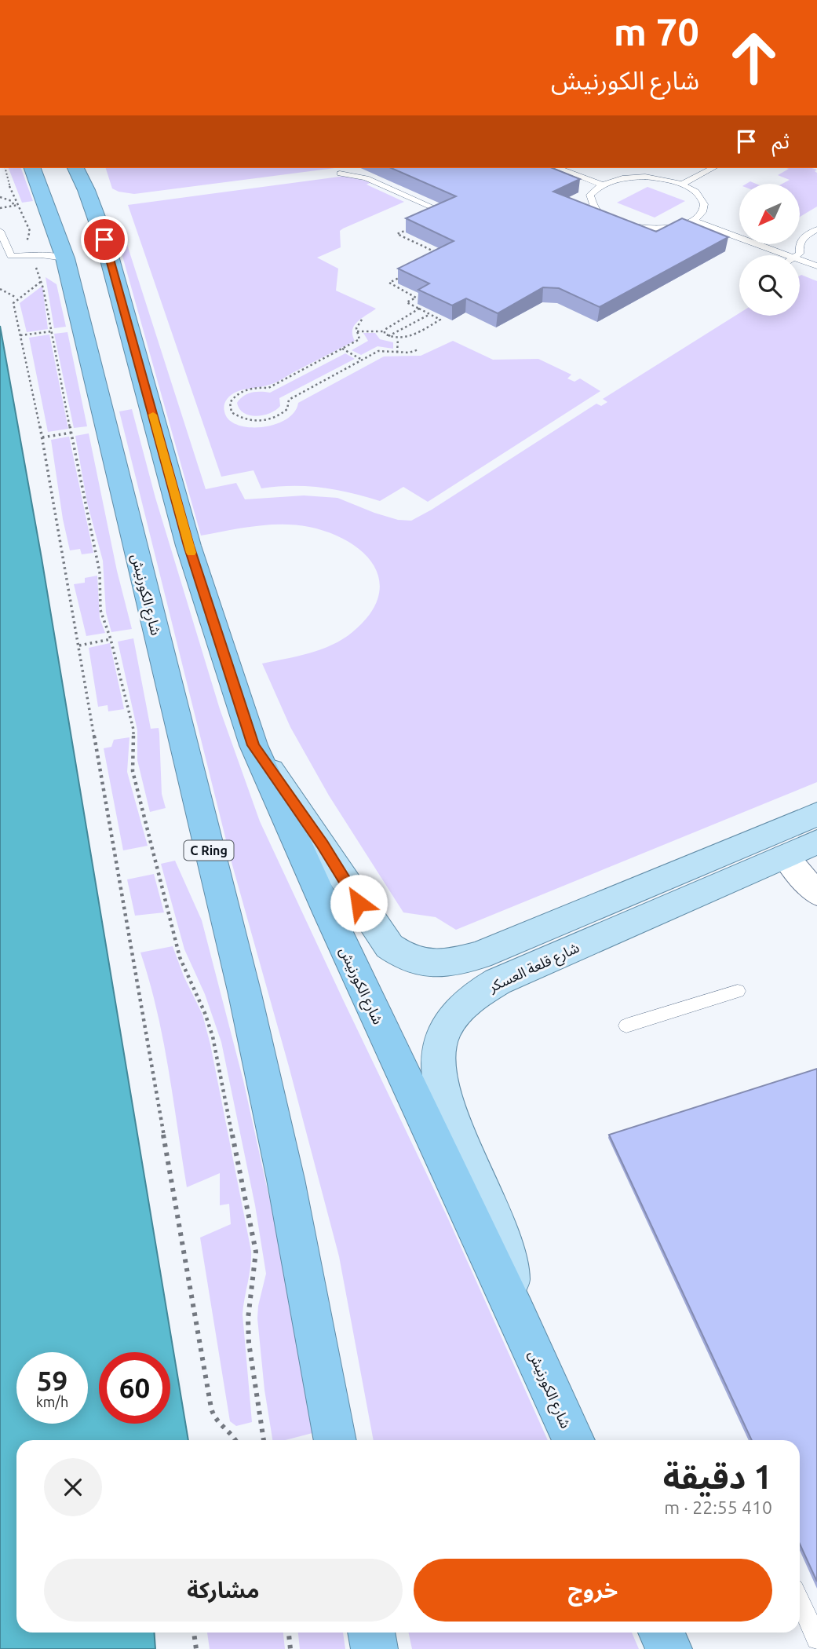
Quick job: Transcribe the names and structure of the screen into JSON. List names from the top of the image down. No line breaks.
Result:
{"streets":{"highway":["شارع الكورنيش","C Ring"],"main road":["شارع قلعة العسكر"]},"crossings":[["شارع الكورنيش","شارع قلعة العسكر"]],"north":"bottom left","page":{"turn":["70 m","شارع الكورنيش"],"then":"ثم","speed":"59 km/h","limit":"60","heading":["1 دقيقة","410 m · 22:55"],"buttons":["خروج","مشاركة"]}}
